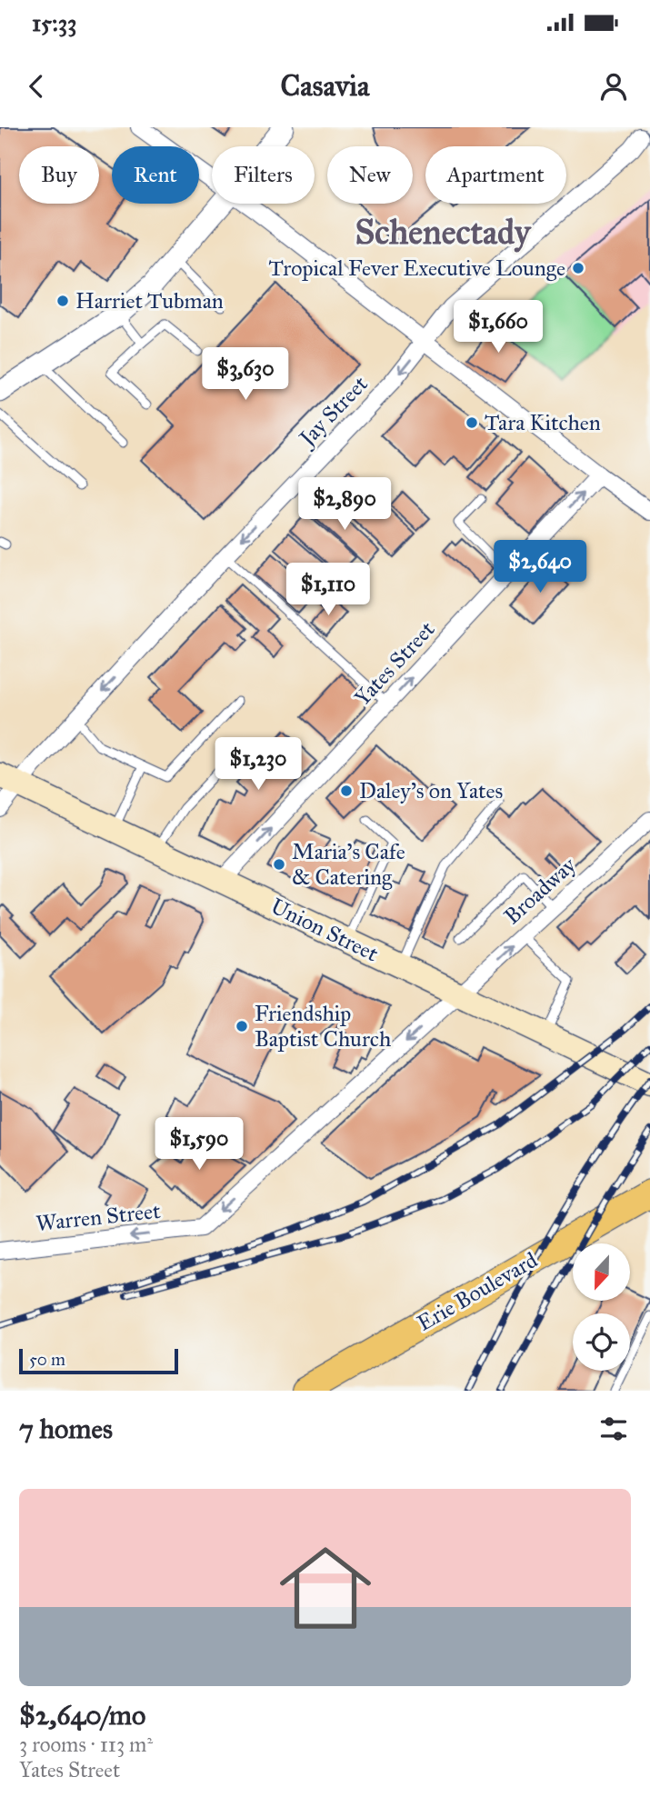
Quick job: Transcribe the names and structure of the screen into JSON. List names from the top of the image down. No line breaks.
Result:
{"streets":{"highway":["Erie Boulevard"],"main road":["Union Street"],"street":["Jay Street","Yates Street","Broadway","Warren Street"]},"crossings":[["Jay Street","Union Street"],["Yates Street","Union Street"],["Broadway","Union Street"],["Broadway","Warren Street"]],"one_way":["Jay Street","Yates Street","Warren Street"],"districts":["Schenectady"],"places":["Tropical Fever Executive Lounge","Harriet Tubman","Tara Kitchen","Daley's on Yates","Maria's Cafe & Catering","Friendship Baptist Church"],"scale_bar":"50 m","north":"bottom","page":{"status":"15:33","header":"Casavia","chip":["Buy","Rent","Filters","New","Apartment"],"price":["$1,660","$3,630","$2,890","$2,640","$1,110","$1,230","$1,590"],"scale":"50 m","heading":"7 homes","list":[{"name":"$2,640/mo","note":"3 rooms · 113 m² · Yates Street"}]}}
